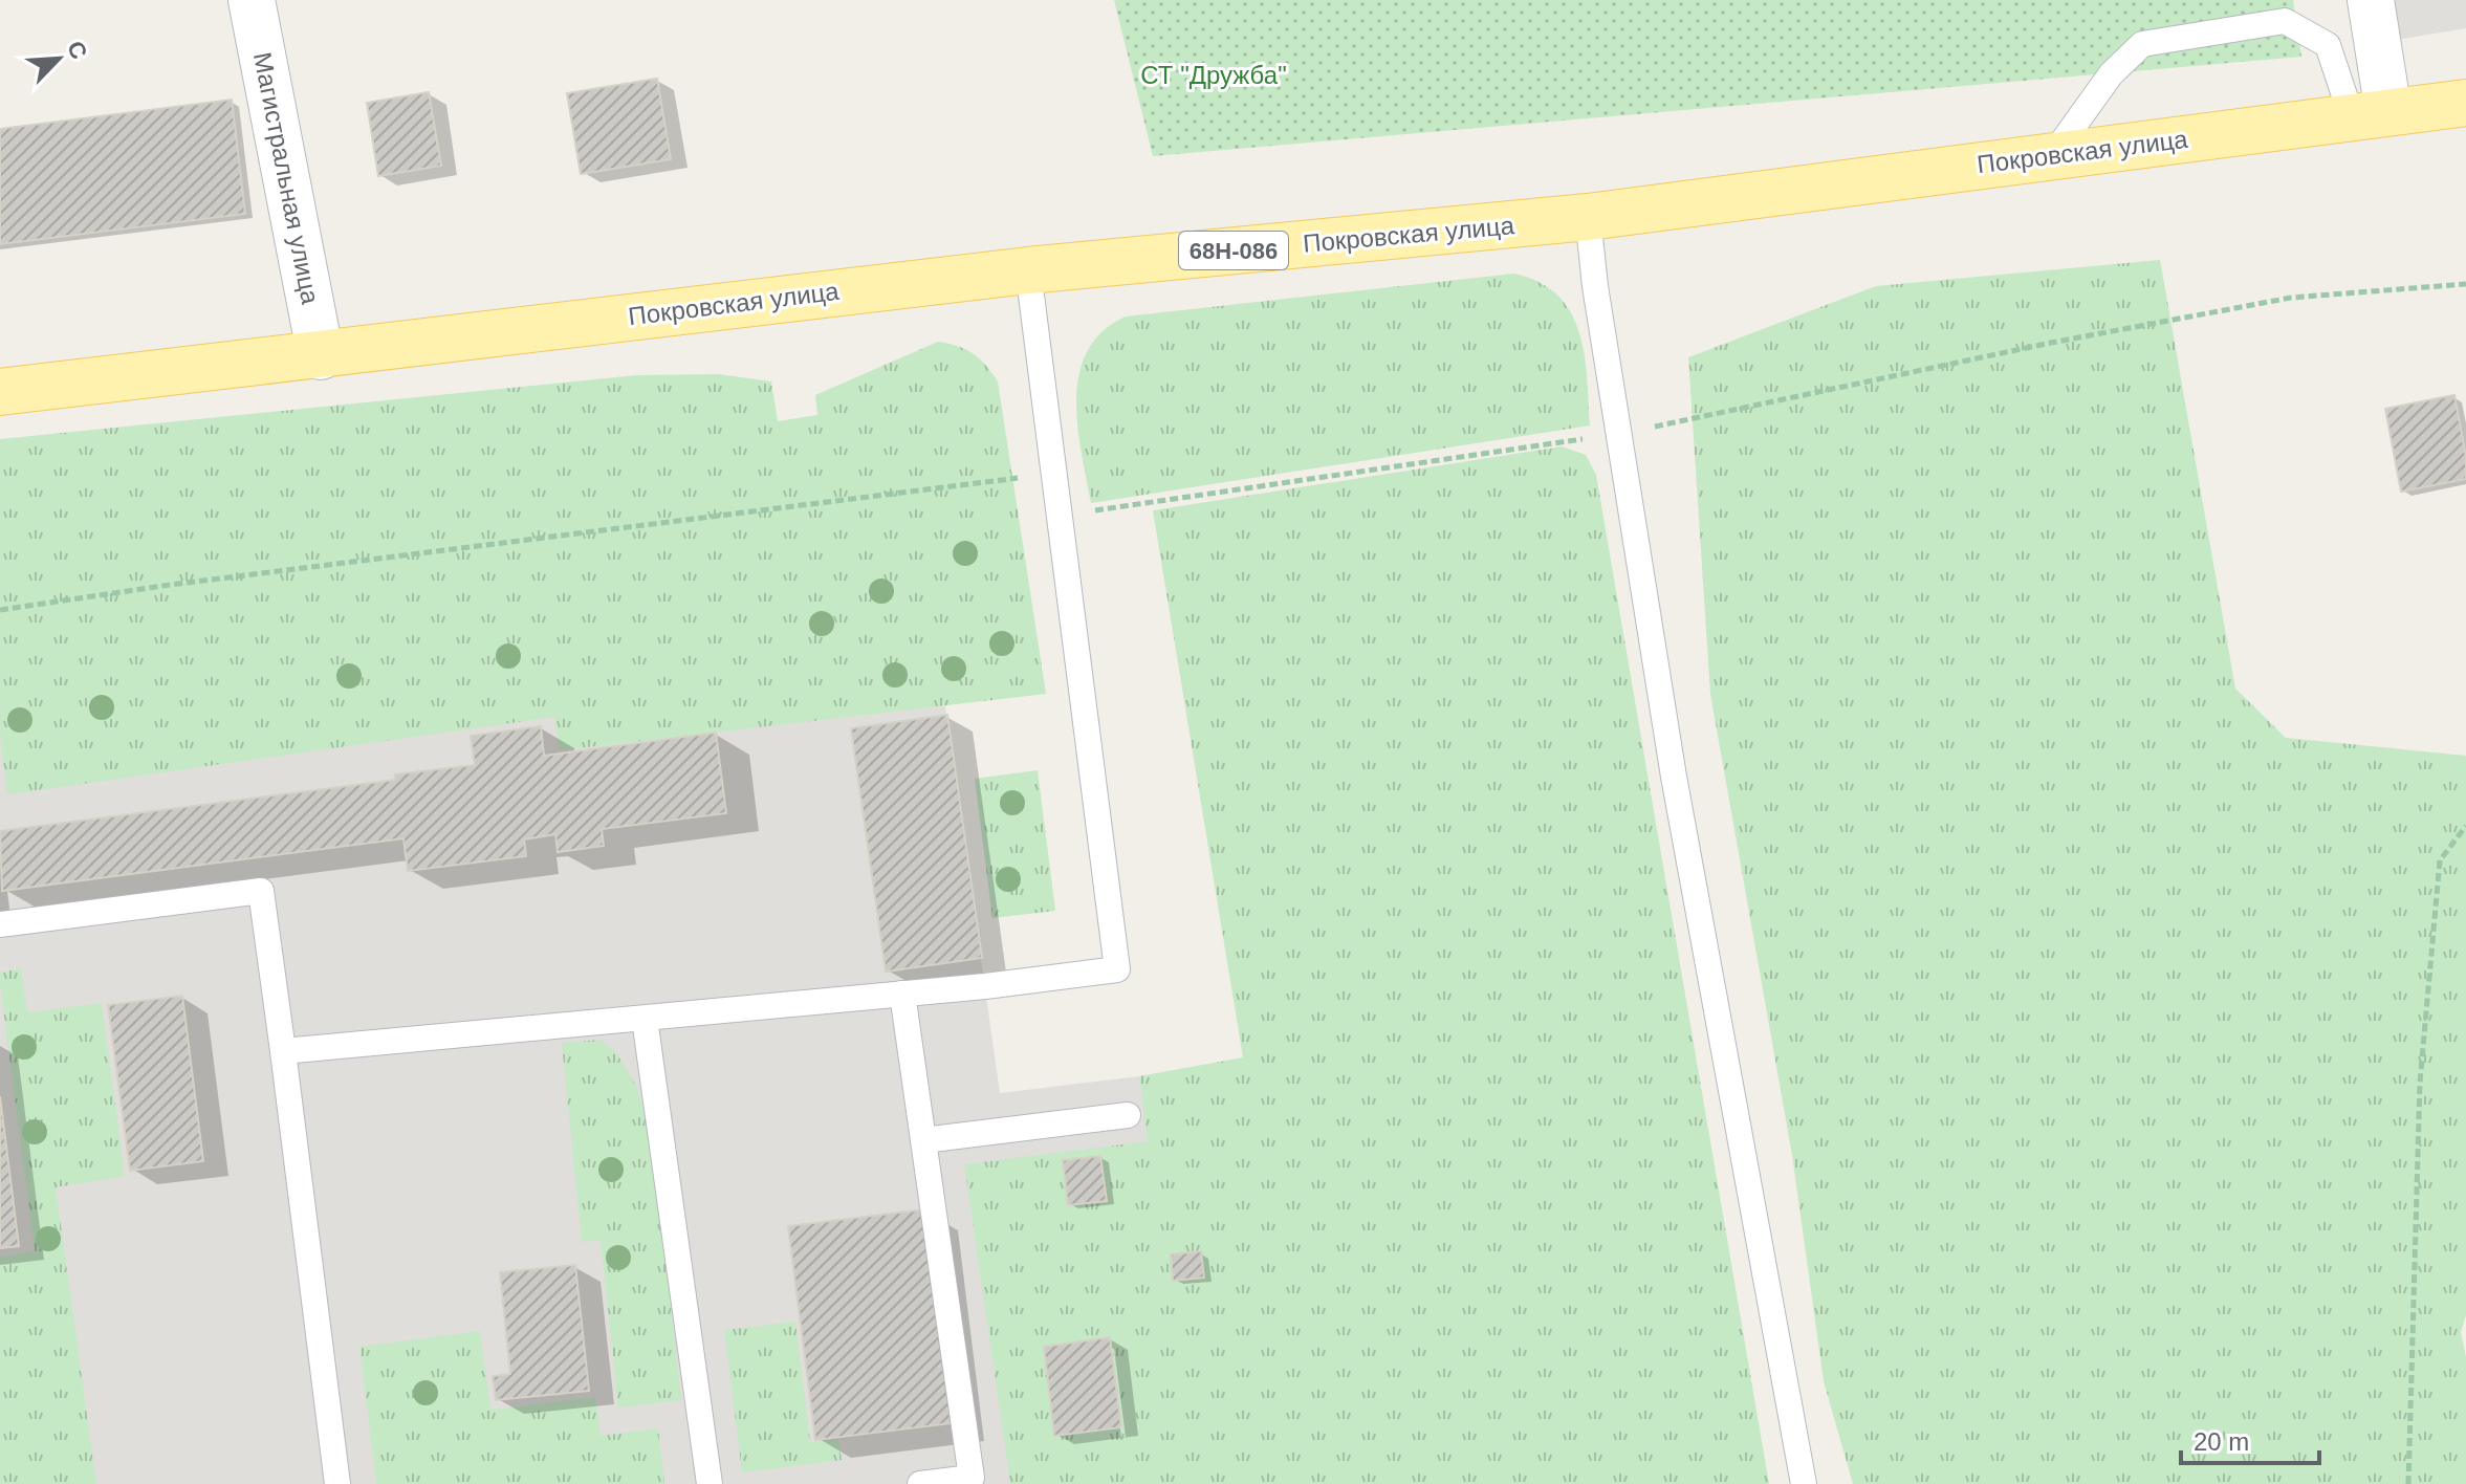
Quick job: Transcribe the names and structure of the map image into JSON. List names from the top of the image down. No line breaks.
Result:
{"streets":{"main road":["Покровская улица","68Н-086"],"street":["Магистральная улица"]},"crossings":[["Покровская улица","Магистральная улица"]],"parks":["СТ \"Дружба\""],"scale_bar":"20 m","north":"top right"}
